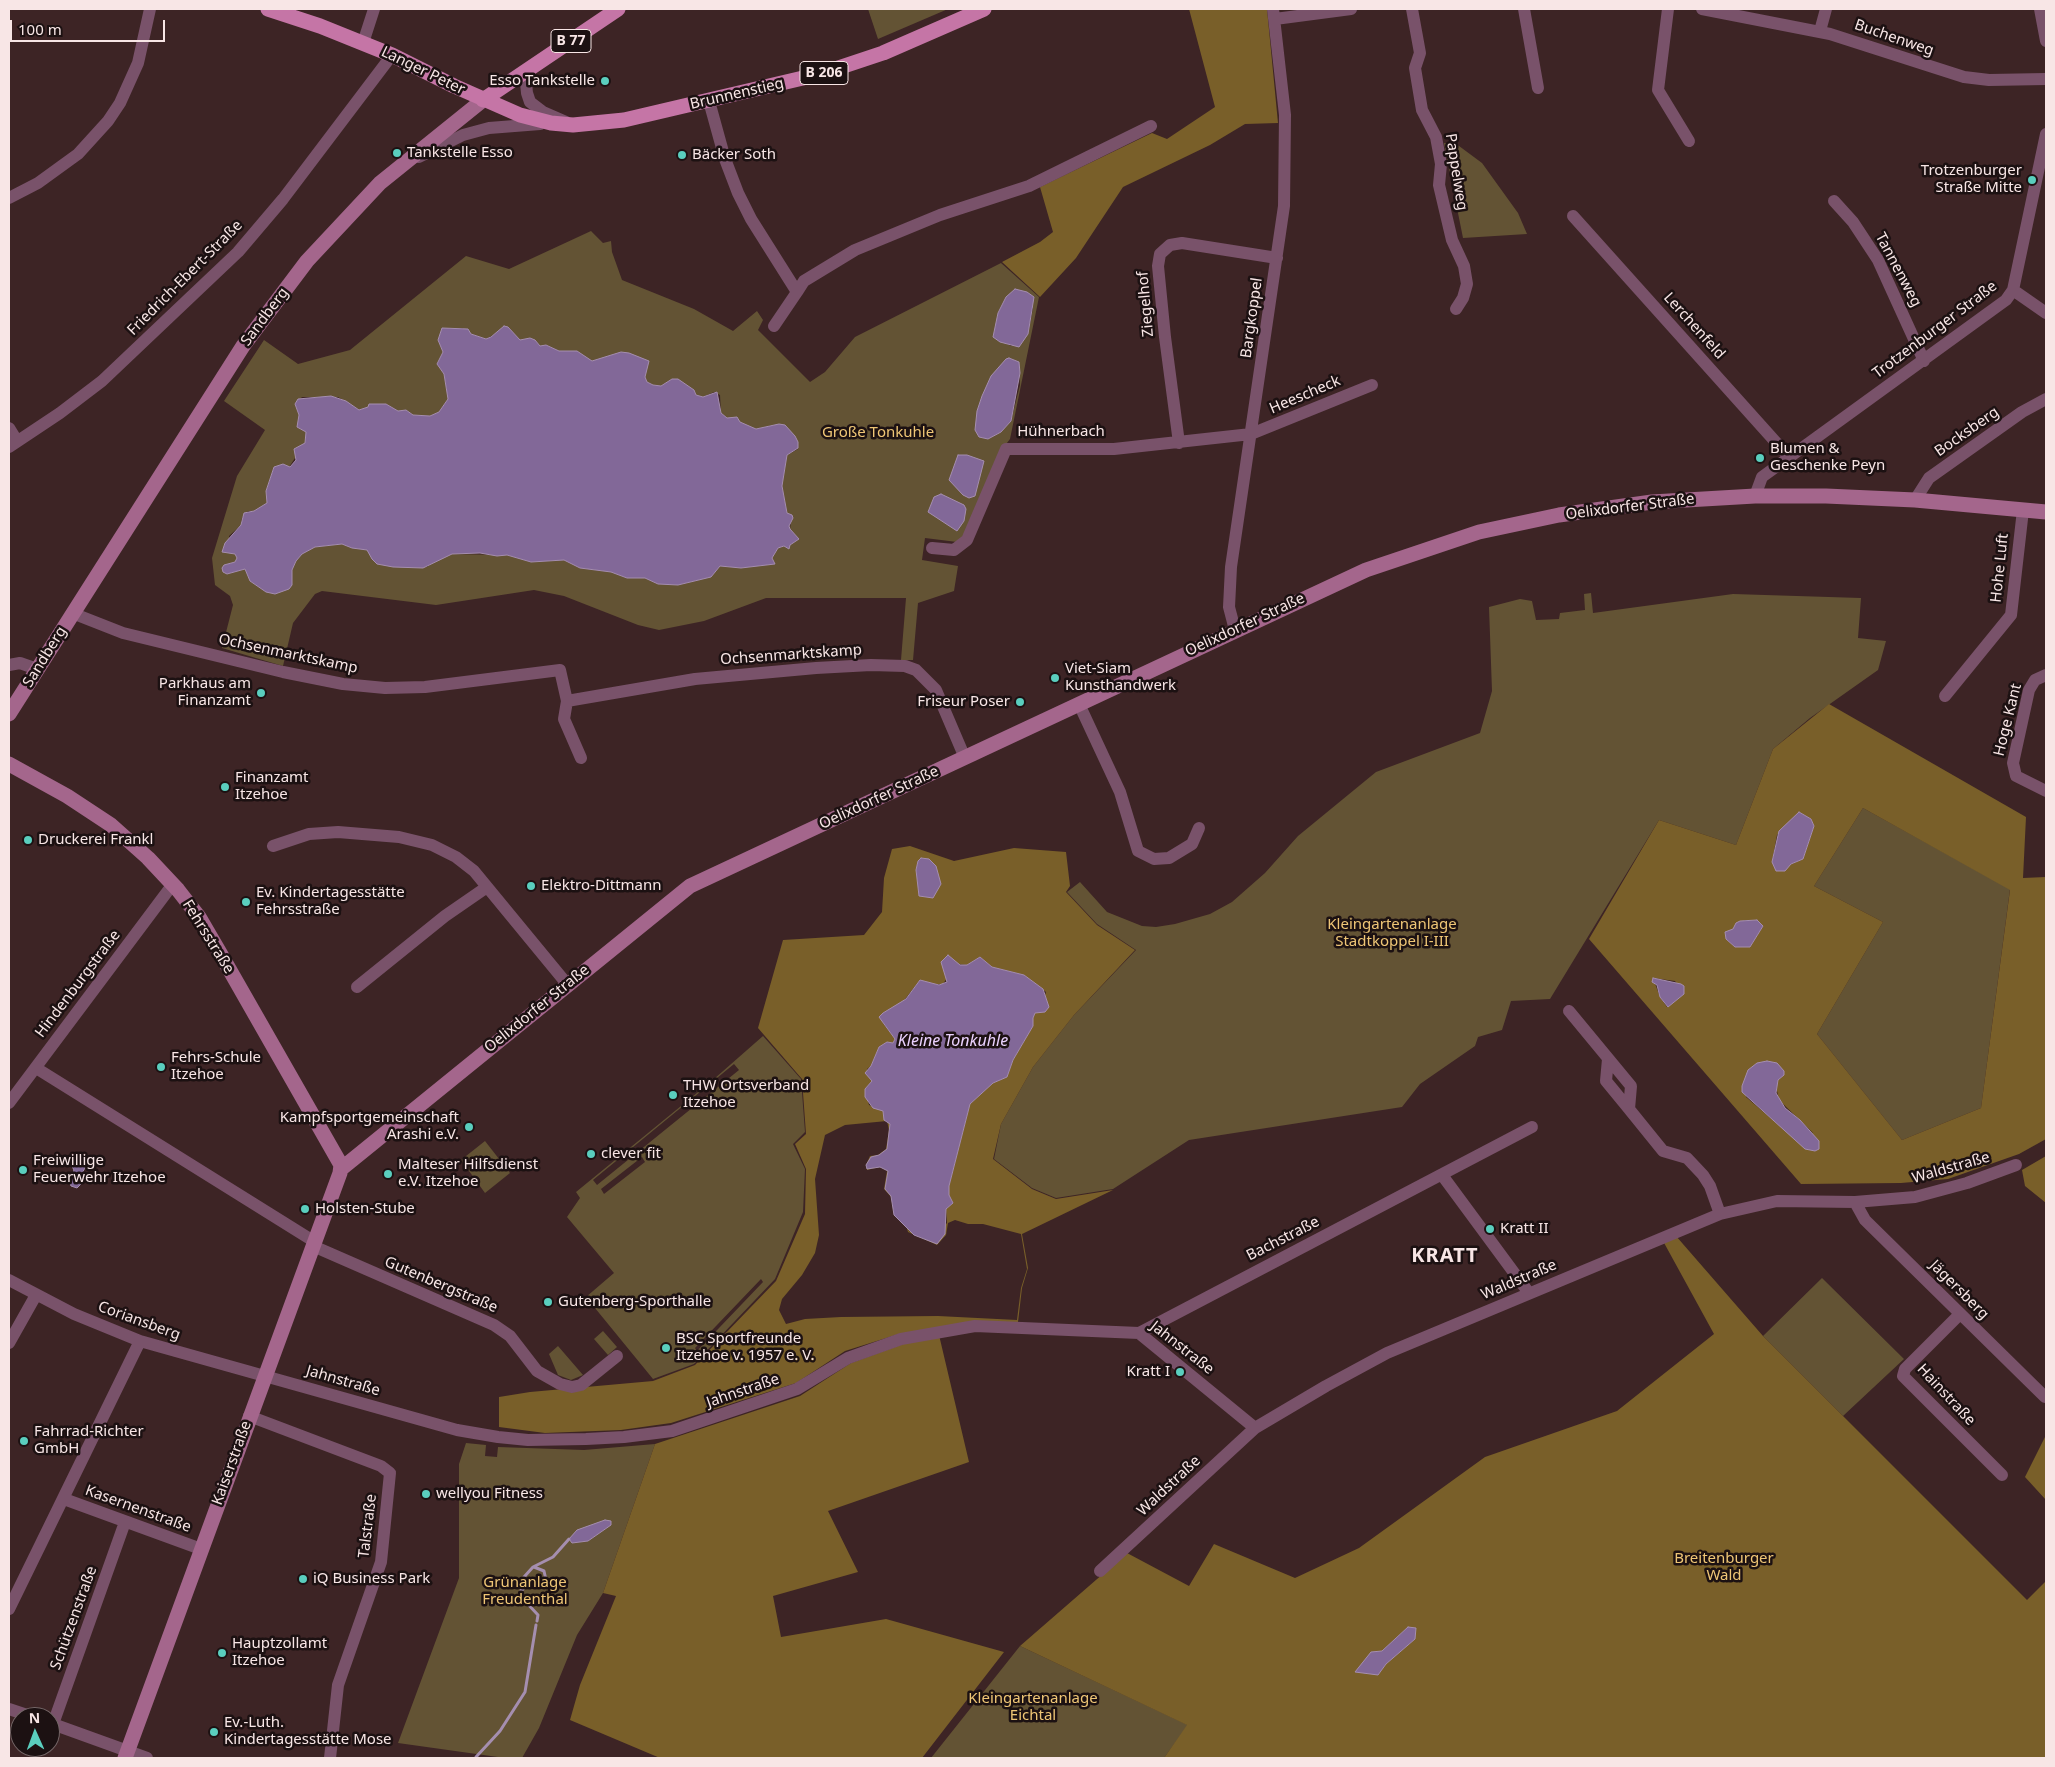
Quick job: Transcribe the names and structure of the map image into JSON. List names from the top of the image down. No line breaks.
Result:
{"streets":{"main road":["B 77","Langer Peter","B 206","Brunnenstieg","Sandberg","Oelixdorfer Straße","Fehrsstraße","Kaiserstraße"],"street":["Buchenweg","Pappelweg","Tannenweg","Friedrich-Ebert-Straße","Ziegelhof","Bargkoppel","Lerchenfeld","Trotzenburger Straße","Heescheck","Hühnerbach","Bocksberg","Hohe Luft","Ochsenmarktskamp","Hoge Kant","Hindenburgstraße","Waldstraße","Bachstraße","Gutenbergstraße","Jägersberg","Coriansberg","Jahnstraße","Hainstraße","Kasernenstraße","Talstraße","Schützenstraße"]},"crossings":[["Langer Peter","Brunnenstieg"],["Langer Peter","Friedrich-Ebert-Straße"],["Langer Peter","Sandberg"],["Brunnenstieg","Sandberg"],["Tannenweg","Trotzenburger Straße"],["Ziegelhof","Bargkoppel"],["Ziegelhof","Hühnerbach"],["Sandberg","Ochsenmarktskamp"],["Bargkoppel","Heescheck"],["Bargkoppel","Hühnerbach"],["Bargkoppel","Oelixdorfer Straße"],["Lerchenfeld","Trotzenburger Straße"],["Trotzenburger Straße","Oelixdorfer Straße"],["Heescheck","Hühnerbach"],["Bocksberg","Oelixdorfer Straße"],["Oelixdorfer Straße","Hohe Luft"],["Oelixdorfer Straße","Ochsenmarktskamp"],["Oelixdorfer Straße","Fehrsstraße"],["Oelixdorfer Straße","Kaiserstraße"],["Fehrsstraße","Hindenburgstraße"],["Fehrsstraße","Kaiserstraße"],["Hindenburgstraße","Gutenbergstraße"],["Waldstraße","Jägersberg"],["Waldstraße","Jahnstraße"],["Bachstraße","Jahnstraße"],["Gutenbergstraße","Kaiserstraße"],["Jägersberg","Hainstraße"],["Coriansberg","Jahnstraße"],["Coriansberg","Kaiserstraße"],["Jahnstraße","Kaiserstraße"],["Kaiserstraße","Kasernenstraße"],["Kaiserstraße","Talstraße"],["Kasernenstraße","Schützenstraße"]],"districts":["KRATT"],"water":["Kleine Tonkuhle"],"parks":["Große Tonkuhle","Kleingartenanlage Stadtkoppel I-III","Breitenburger Wald","Grünanlage Freudenthal","Kleingartenanlage Eichtal"],"places":["Esso Tankstelle","Tankstelle Esso","Bäcker Soth","Trotzenburger Straße Mitte","Blumen & Geschenke Peyn","Viet-Siam Kunsthandwerk","Parkhaus am Finanzamt","Friseur Poser","Finanzamt Itzehoe","Druckerei Frankl","Elektro-Dittmann","Ev. Kindertagesstätte Fehrsstraße","Fehrs-Schule Itzehoe","THW Ortsverband Itzehoe","Kampfsportgemeinschaft Arashi e.V.","clever fit","Freiwillige Feuerwehr Itzehoe","Malteser Hilfsdienst e.V. Itzehoe","Holsten-Stube","Kratt II","Gutenberg-Sporthalle","BSC Sportfreunde Itzehoe v. 1957 e. V.","Kratt I","Fahrrad-Richter GmbH","wellyou Fitness","iQ Business Park","Hauptzollamt Itzehoe","Ev.-Luth. Kindertagesstätte Mose"],"scale_bar":"100 m","north":"top"}
